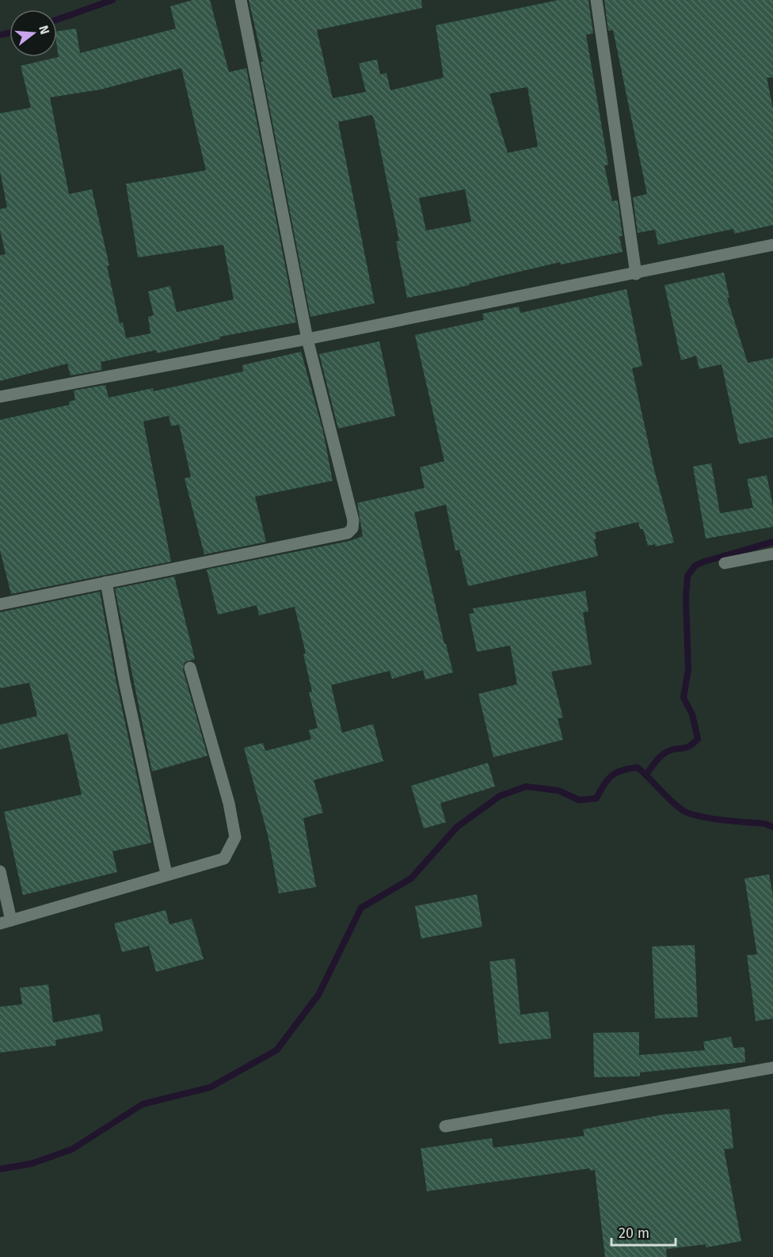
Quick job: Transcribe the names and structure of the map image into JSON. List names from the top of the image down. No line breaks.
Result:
{"scale_bar":"20 m","north":"right"}
